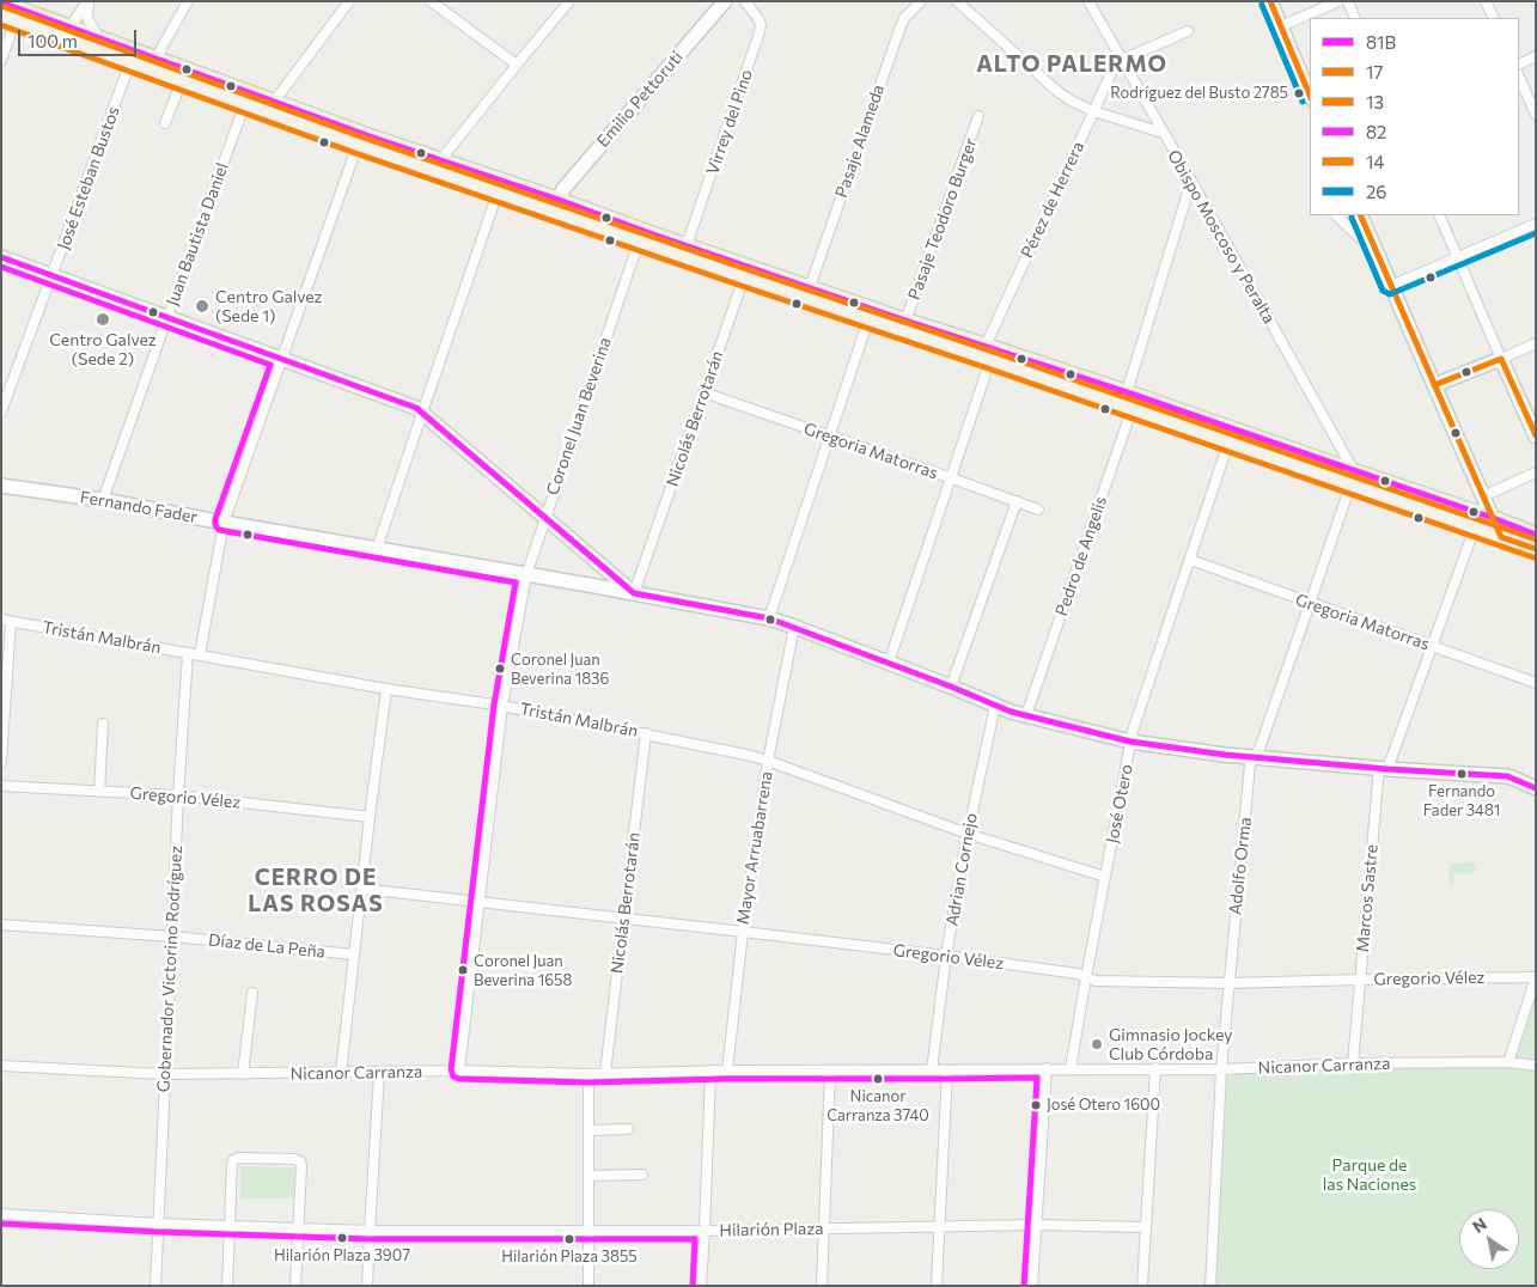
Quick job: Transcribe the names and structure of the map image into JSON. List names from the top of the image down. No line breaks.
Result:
{"streets":{"main road":["Emilio Pettoruti","Fernando Fader"],"street":["Virrey del Pino","Pasaje Alameda","José Esteban Bustos","Pérez de Herrera","Pasaje Teodoro Burger","Juan Bautista Daniel","Obispo Moscoso y Peralta","Coronel Juan Beverina","Nicolás Berrotarán","Gregoria Matorras","Pedro de Angelis","Tristán Malbrán","Gregorio Vélez","José Otero","Mayor Arruabarrena","Adolfo Orma","Adrian Cornejo","Marcos Sastre","Díaz de La Peña","Gobernador Victorino Rodríguez","Nicanor Carranza","Hilarión Plaza"]},"crossings":[["Pérez de Herrera","Obispo Moscoso y Peralta"],["Juan Bautista Daniel","Fernando Fader"],["Obispo Moscoso y Peralta","Pedro de Angelis"],["Obispo Moscoso y Peralta","Adolfo Orma"],["Coronel Juan Beverina","Fernando Fader"],["Coronel Juan Beverina","Tristán Malbrán"],["Coronel Juan Beverina","Gregorio Vélez"],["Coronel Juan Beverina","Nicanor Carranza"],["Nicolás Berrotarán","Gregoria Matorras"],["Nicolás Berrotarán","Fernando Fader"],["Nicolás Berrotarán","Tristán Malbrán"],["Nicolás Berrotarán","Gregorio Vélez"],["Nicolás Berrotarán","Nicanor Carranza"],["Gregoria Matorras","José Otero"],["Gregoria Matorras","Adolfo Orma"],["Gregoria Matorras","Marcos Sastre"],["Fernando Fader","Pedro de Angelis"],["Fernando Fader","José Otero"],["Fernando Fader","Mayor Arruabarrena"],["Fernando Fader","Adolfo Orma"],["Fernando Fader","Adrian Cornejo"],["Fernando Fader","Marcos Sastre"],["Tristán Malbrán","José Otero"],["Tristán Malbrán","Mayor Arruabarrena"],["Tristán Malbrán","Adrian Cornejo"],["Tristán Malbrán","Gobernador Victorino Rodríguez"],["Gregorio Vélez","José Otero"],["Gregorio Vélez","Mayor Arruabarrena"],["Gregorio Vélez","Adolfo Orma"],["Gregorio Vélez","Adrian Cornejo"],["Gregorio Vélez","Marcos Sastre"],["Gregorio Vélez","Gobernador Victorino Rodríguez"],["José Otero","Nicanor Carranza"],["Mayor Arruabarrena","Nicanor Carranza"],["Adolfo Orma","Nicanor Carranza"],["Adrian Cornejo","Nicanor Carranza"],["Marcos Sastre","Nicanor Carranza"],["Díaz de La Peña","Gobernador Victorino Rodríguez"],["Gobernador Victorino Rodríguez","Nicanor Carranza"],["Gobernador Victorino Rodríguez","Hilarión Plaza"]],"districts":["ALTO PALERMO","CERRO DE LAS ROSAS"],"parks":["Parque de las Naciones"],"places":["Rodríguez del Busto 2785","Centro Galvez (Sede 1)","Centro Galvez (Sede 2)","Coronel Juan Beverina 1836","Fernando Fader 3481","Coronel Juan Beverina 1658","Gimnasio Jockey Club Córdoba","Nicanor Carranza 3740","José Otero 1600","Hilarión Plaza 3907","Hilarión Plaza 3855"],"lines":["transit line 14","transit line 81B","transit line 26","transit line 13","transit line 17","transit line 82"],"legend":["81B","17","13","82","14","26"],"scale_bar":"100 m","north":"top left"}
